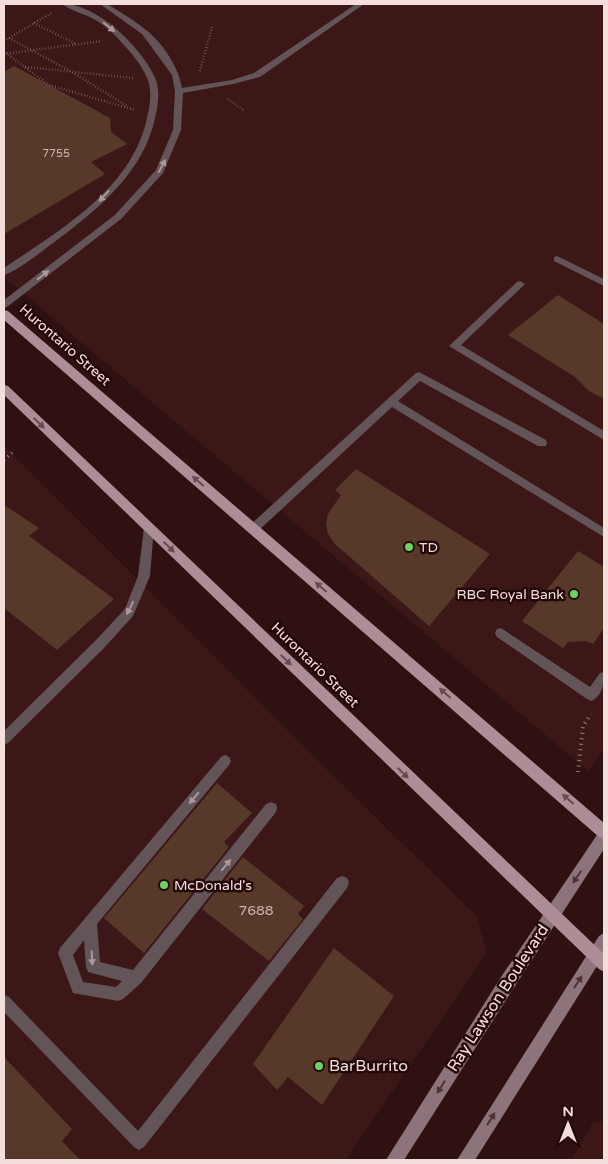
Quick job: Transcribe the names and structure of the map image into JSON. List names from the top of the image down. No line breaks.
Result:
{"streets":{"main road":["Hurontario Street"],"street":["Ray Lawson Boulevard"]},"crossings":[["Hurontario Street","Ray Lawson Boulevard"]],"places":["TD","RBC Royal Bank","McDonald's","BarBurrito"],"house_numbers":["7755","7688"],"north":"top"}
